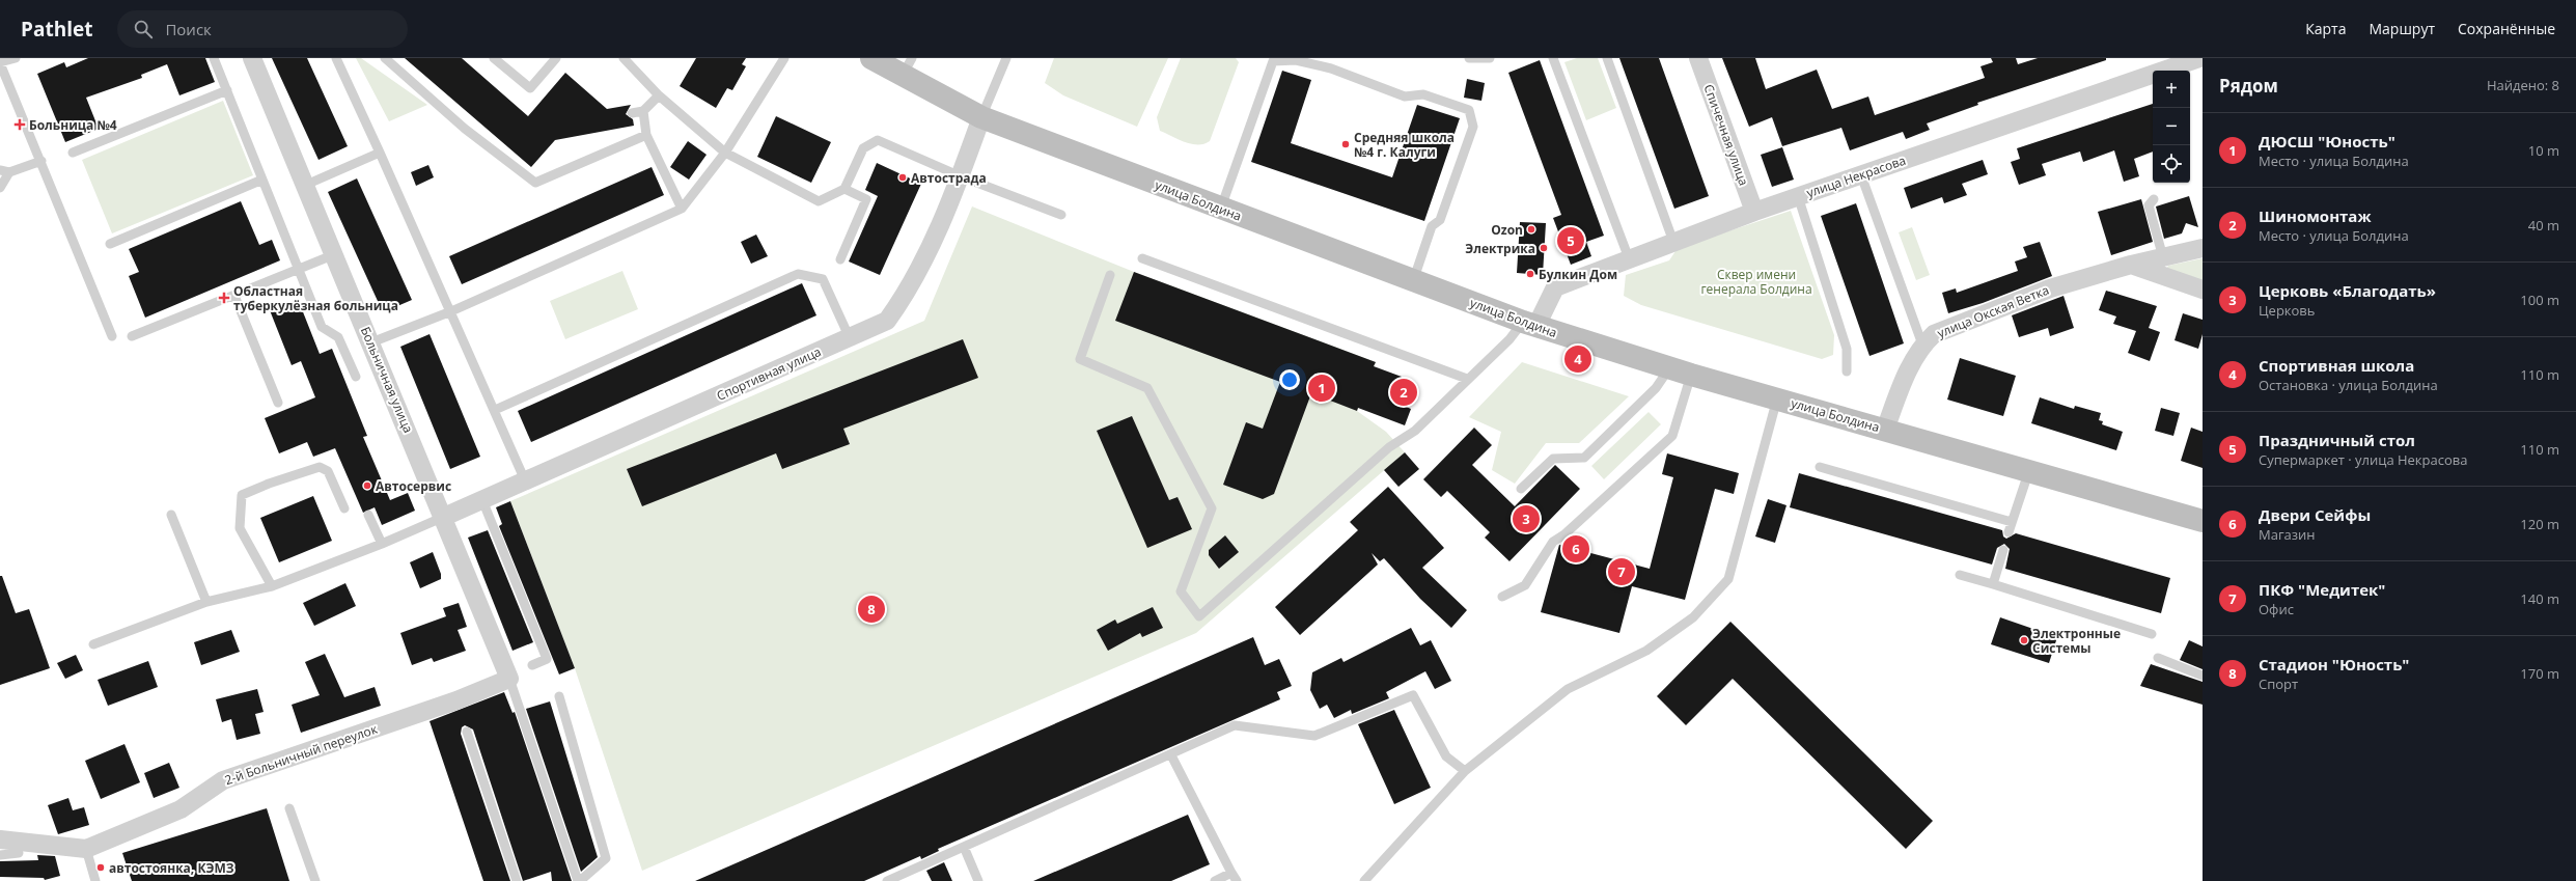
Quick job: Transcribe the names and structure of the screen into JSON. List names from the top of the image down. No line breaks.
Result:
{"streets":{"main road":["улица Болдина"],"street":["Спичечная улица","улица Некрасова","улица Окская Ветка","Спортивная улица","Больничная улица","2-й Больничный переулок"]},"crossings":[["Спичечная улица","улица Некрасова"],["улица Некрасова","улица Болдина"],["улица Болдина","улица Окская Ветка"],["улица Болдина","Спортивная улица"],["Спортивная улица","Больничная улица"],["Больничная улица","2-й Больничный переулок"]],"parks":["Сквер имени генерала Болдина"],"places":{"health":["Больница №4","Областная туберкулёзная больница"],"other":["Средняя школа №4 г. Калуги","Автострада","Ozon","Электрика","Булкин Дом","Автосервис","Электронные Системы","автостоянка, КЭМЗ"]},"page":{"header":"Pathlet","search":"Поиск","nav":["Карта","Маршрут","Сохранённые"],"heading":["Рядом","Найдено: 8"],"map_buttons":["+","−"],"list":[{"mark":"1","name":"ДЮСШ \"Юность\"","note":"Место · улица Болдина","value":"10 m"},{"mark":"2","name":"Шиномонтаж","note":"Место · улица Болдина","value":"40 m"},{"mark":"3","name":"Церковь «Благодать»","note":"Церковь","value":"100 m"},{"mark":"4","name":"Спортивная школа","note":"Остановка · улица Болдина","value":"110 m"},{"mark":"5","name":"Праздничный стол","note":"Супермаркет · улица Некрасова","value":"110 m"},{"mark":"6","name":"Двери Сейфы","note":"Магазин","value":"120 m"},{"mark":"7","name":"ПКФ \"Медитек\"","note":"Офис","value":"140 m"},{"mark":"8","name":"Стадион \"Юность\"","note":"Спорт","value":"170 m"}],"pins":["5","4","1","2","3","6","7","8"]}}
